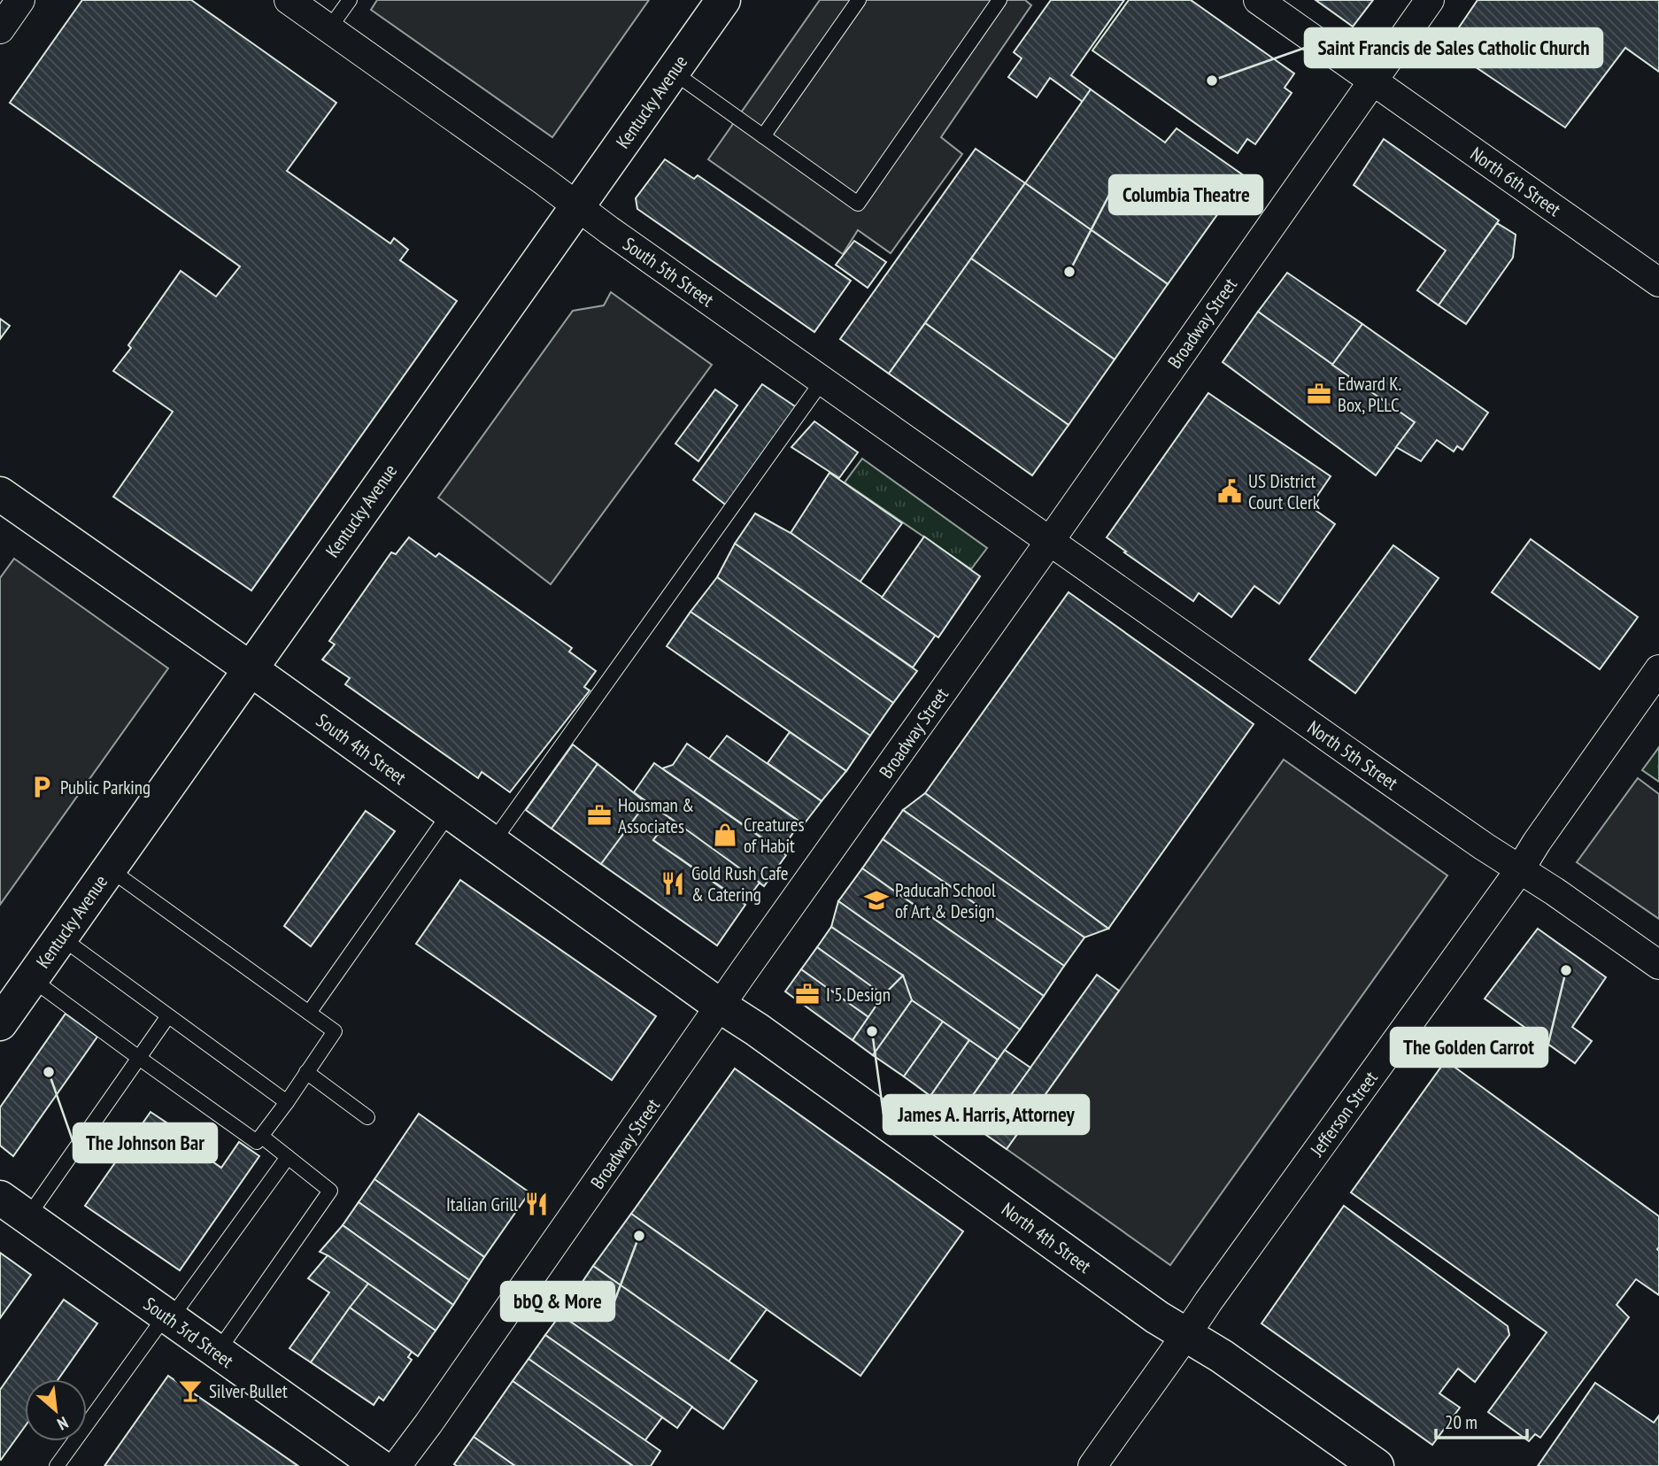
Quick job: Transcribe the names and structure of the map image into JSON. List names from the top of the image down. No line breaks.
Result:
{"streets":{"main road":["Kentucky Avenue","South 4th Street","North 4th Street","South 3rd Street"],"street":["North 6th Street","South 5th Street","Broadway Street","North 5th Street","Jefferson Street"]},"crossings":[["Kentucky Avenue","South 5th Street"],["Kentucky Avenue","South 4th Street"],["North 6th Street","Broadway Street"],["South 5th Street","Broadway Street"],["South 5th Street","North 5th Street"],["Broadway Street","South 4th Street"],["Broadway Street","North 5th Street"],["Broadway Street","North 4th Street"],["South 4th Street","North 4th Street"],["North 5th Street","Jefferson Street"],["Jefferson Street","North 4th Street"]],"places":{"other":["Saint Francis de Sales Catholic Church","Columbia Theatre","The Golden Carrot","James A. Harris, Attorney","The Johnson Bar","bbQ & More"],"office":["Edward K. Box, PLLC","Housman & Associates","I 5 Design"],"public building":["US District Court Clerk"],"parking":["Public Parking"],"shop":["Creatures of Habit"],"restaurant":["Gold Rush Cafe & Catering","Italian Grill"],"school or university":["Paducah School of Art & Design"],"bar":["Silver Bullet"]},"scale_bar":"20 m","north":"bottom right"}
